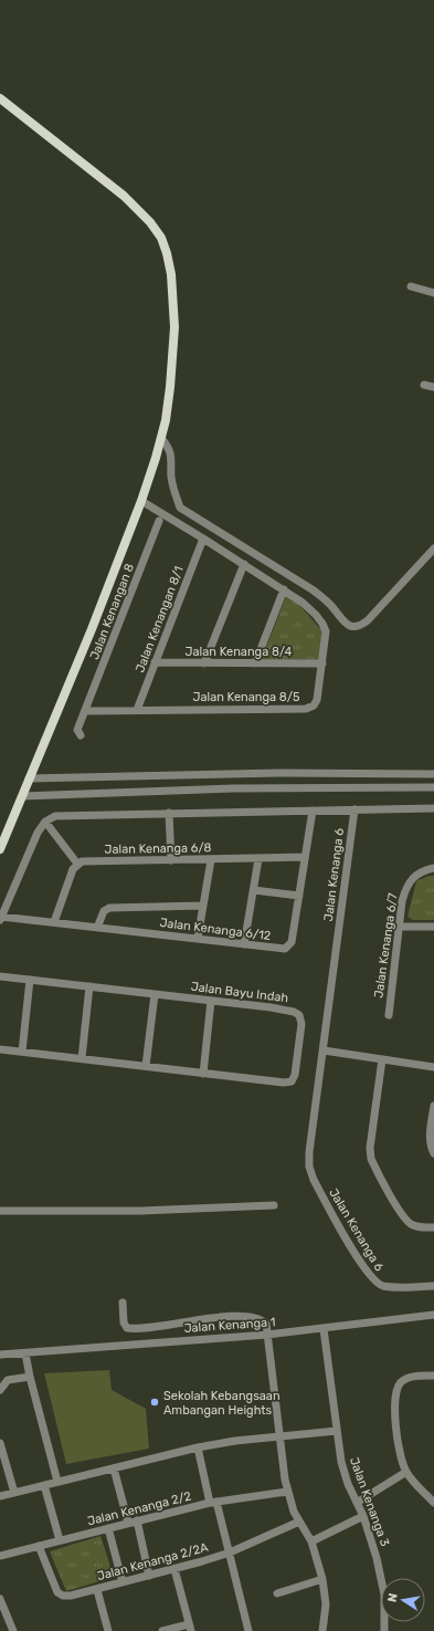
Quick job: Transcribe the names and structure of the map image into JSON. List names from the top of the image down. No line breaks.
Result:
{"streets":{"street":["Jalan Kenangan 8","Jalan Kenangan 8/1","Jalan Kenanga 8/4","Jalan Kenanga 8/5","Jalan Kenanga 6/8","Jalan Kenanga 6","Jalan Kenanga 6/12","Jalan Kenanga 6/7","Jalan Bayu Indah","Jalan Kenanga 1","Jalan Kenanga 3","Jalan Kenanga 2/2","Jalan Kenanga 2/2A"]},"crossings":[["Jalan Kenangan 8","Jalan Kenanga 8/5"],["Jalan Kenangan 8/1","Jalan Kenanga 8/4"],["Jalan Kenangan 8/1","Jalan Kenanga 8/5"],["Jalan Kenanga 8/4","Jalan Kenanga 8/5"],["Jalan Kenanga 6/8","Jalan Kenanga 6/12"],["Jalan Kenanga 6","Jalan Kenanga 6/12"],["Jalan Kenanga 1","Jalan Kenanga 3"],["Jalan Kenanga 2/2","Jalan Kenanga 2/2A"]],"places":["Sekolah Kebangsaan Ambangan Heights"],"north":"left"}
